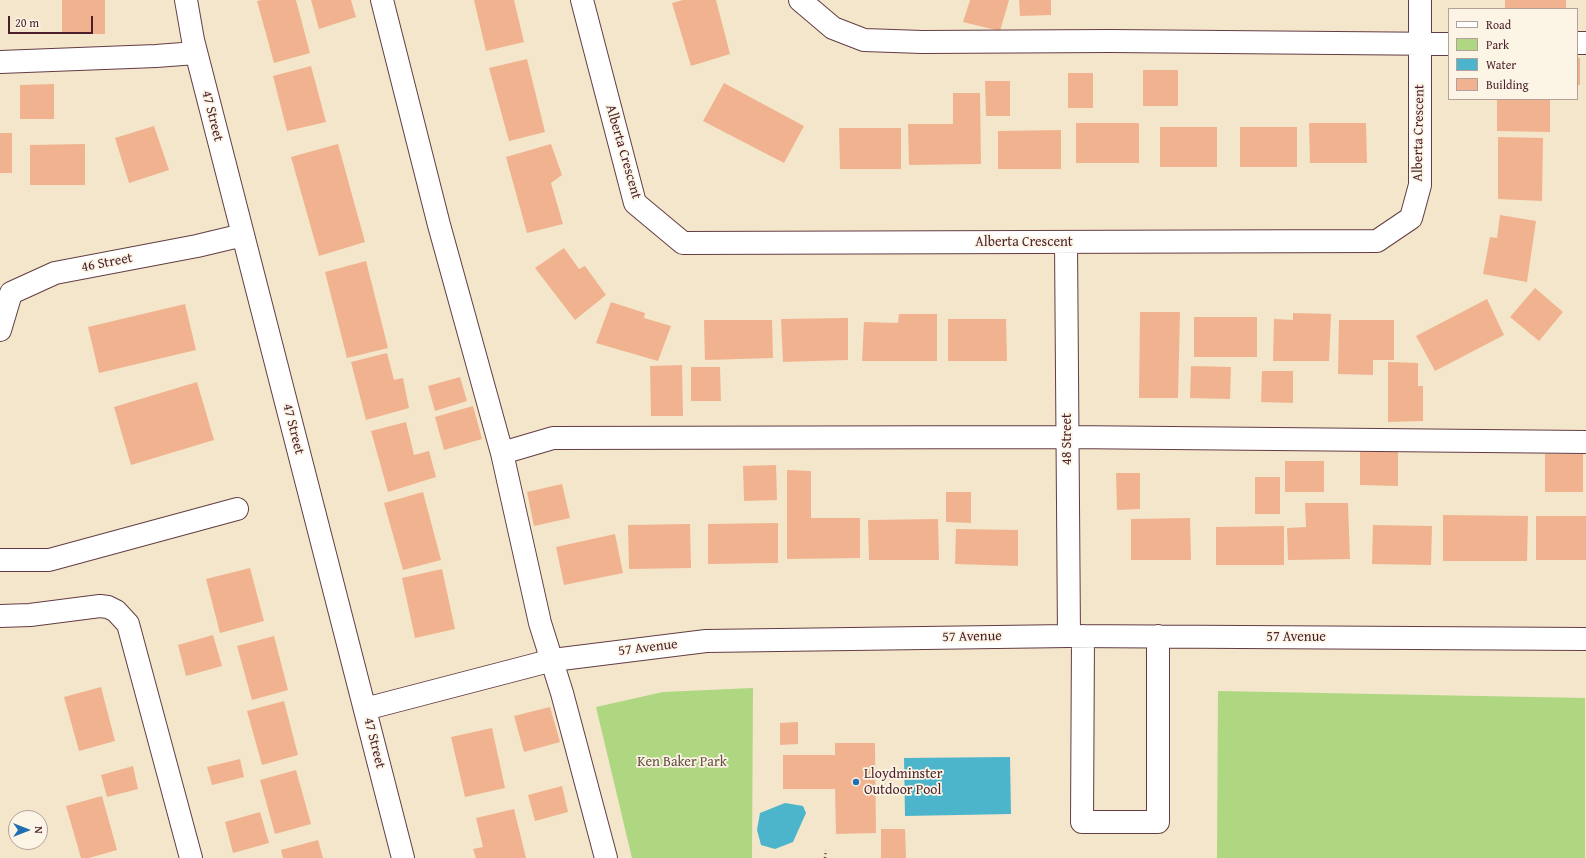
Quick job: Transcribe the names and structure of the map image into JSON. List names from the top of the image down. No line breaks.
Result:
{"streets":{"street":["47 Street","Alberta Crescent","46 Street","48 Street","57 Avenue"]},"crossings":[["47 Street","46 Street"],["47 Street","57 Avenue"],["Alberta Crescent","48 Street"],["48 Street","57 Avenue"]],"parks":["Ken Baker Park"],"places":["Lloydminster Outdoor Pool"],"legend":["Road","Park","Water","Building"],"scale_bar":"20 m","north":"right"}
